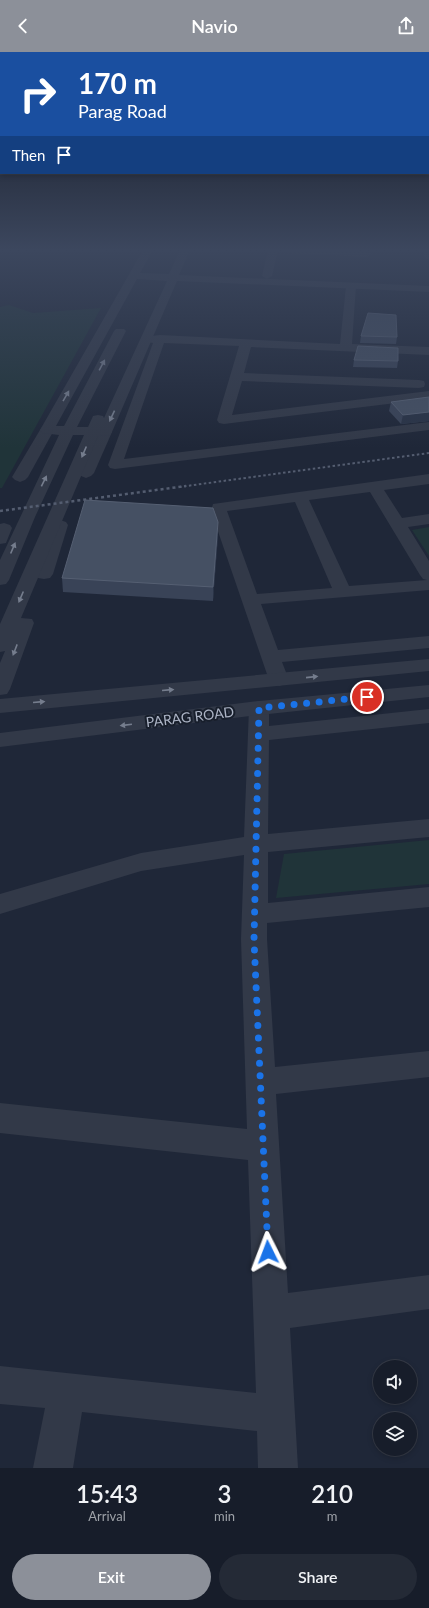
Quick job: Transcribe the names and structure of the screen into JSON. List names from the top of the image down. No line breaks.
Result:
{"streets":{"street":["PARAG ROAD"]},"page":{"header":"Navio","turn":["170 m","Parag Road"],"then":"Then","eta":["15:43","Arrival","3","min","210","m"],"buttons":["Exit","Share"]}}
